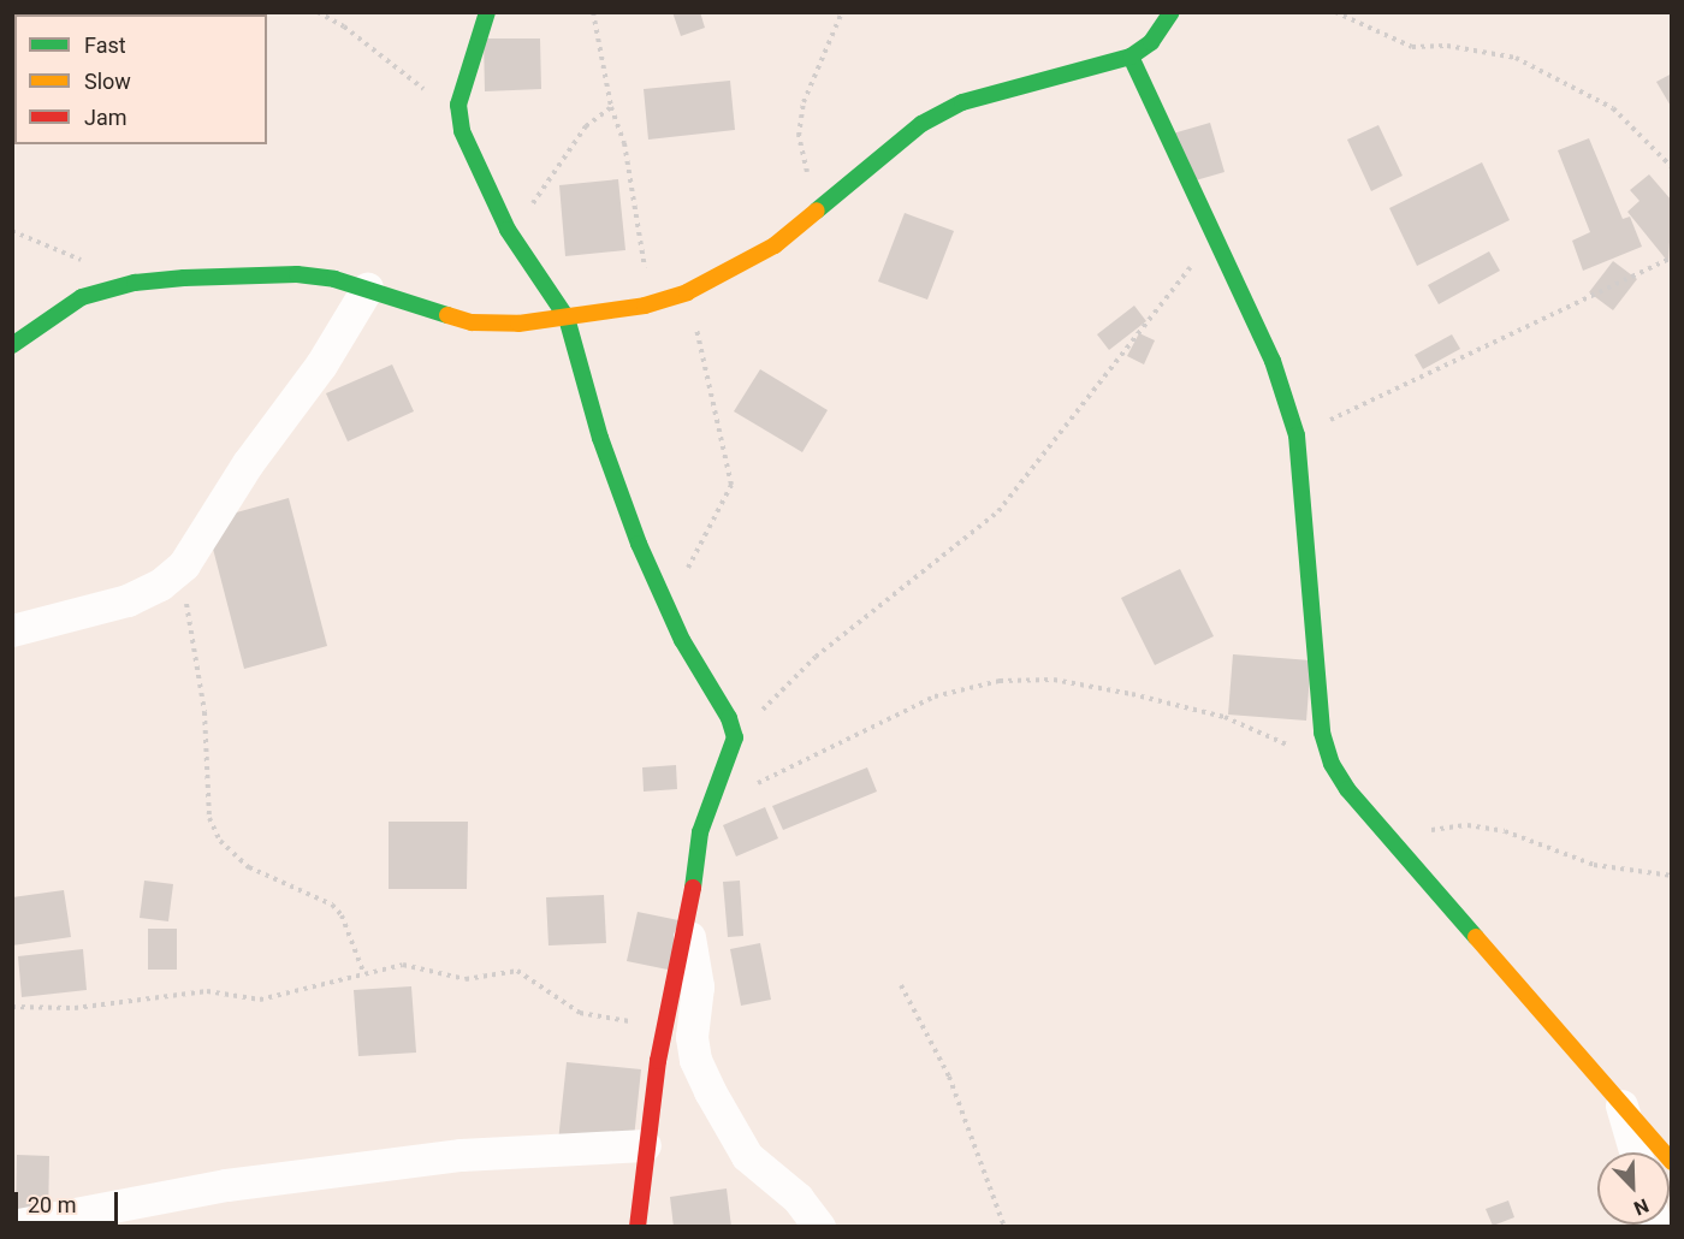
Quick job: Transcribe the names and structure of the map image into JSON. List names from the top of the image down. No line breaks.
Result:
{"legend":["Fast","Slow","Jam"],"scale_bar":"20 m","north":"bottom right"}
